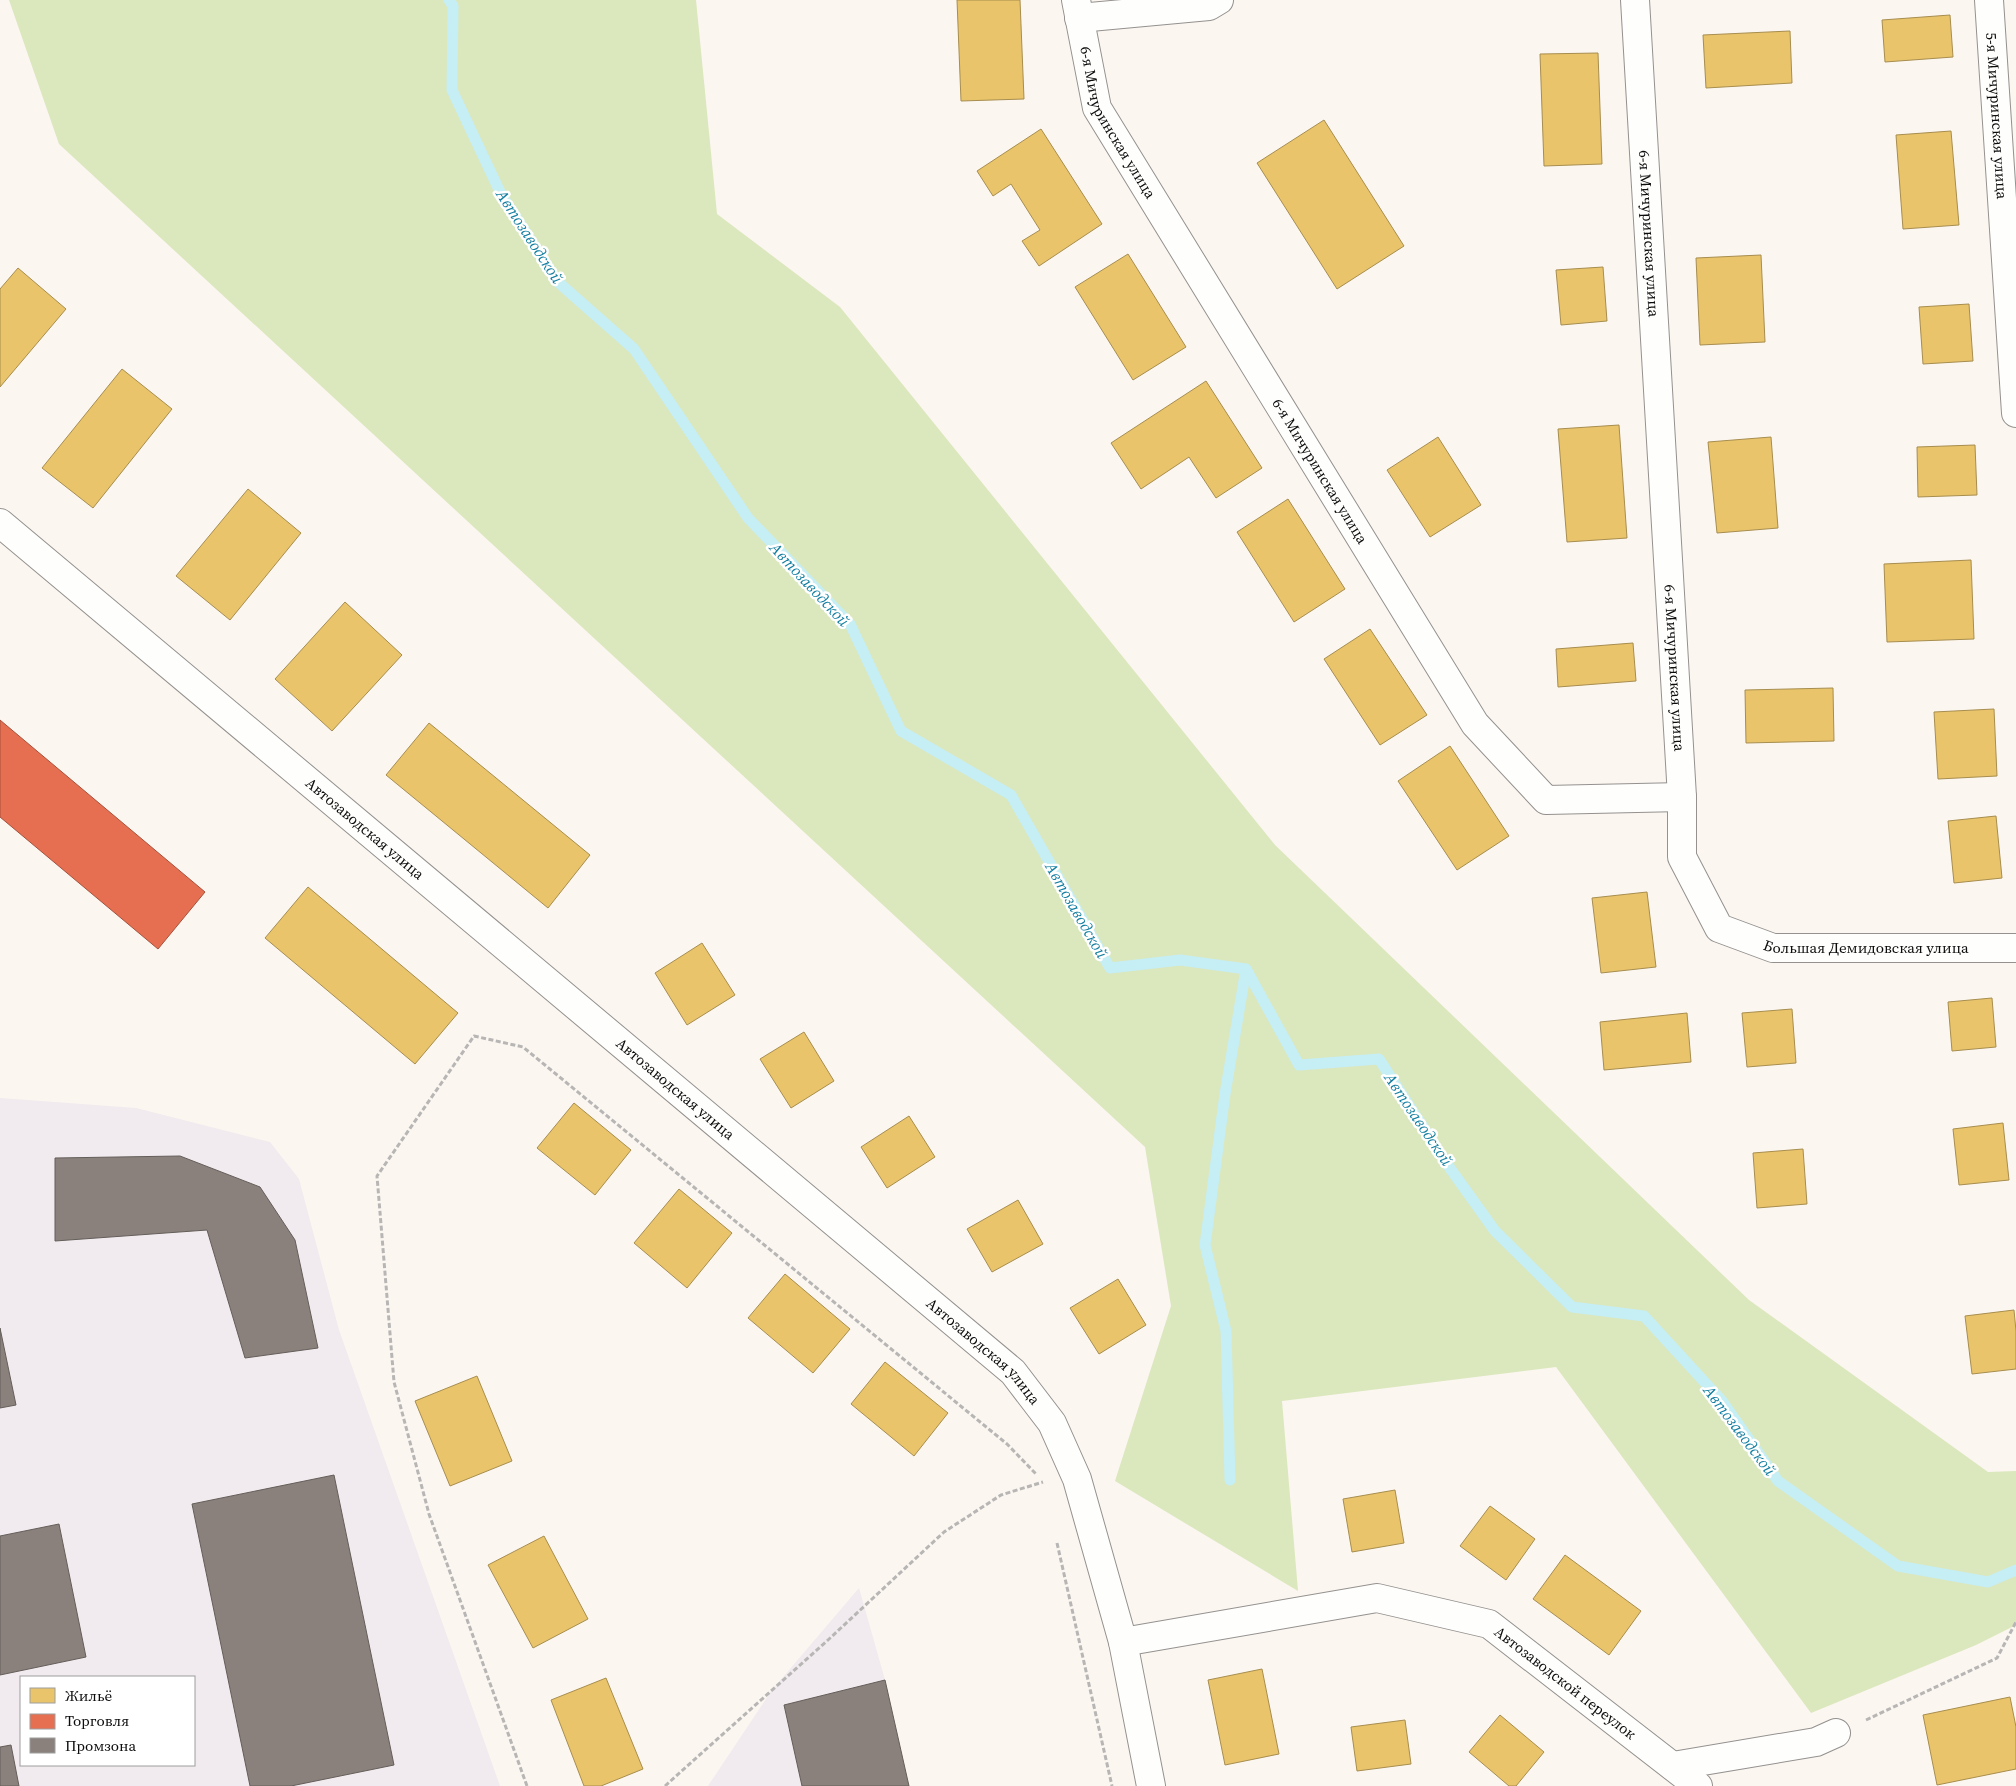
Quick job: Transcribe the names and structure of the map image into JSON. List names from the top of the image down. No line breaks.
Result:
{"streets":{"street":["5-я Мичуринская улица","6-я Мичуринская улица","Автозаводская улица","Большая Демидовская улица","Автозаводской переулок"]},"crossings":[["6-я Мичуринская улица","Большая Демидовская улица"],["Автозаводская улица","Автозаводской переулок"]],"water":["Автозаводской"],"legend":["Жильё","Торговля","Промзона"]}
